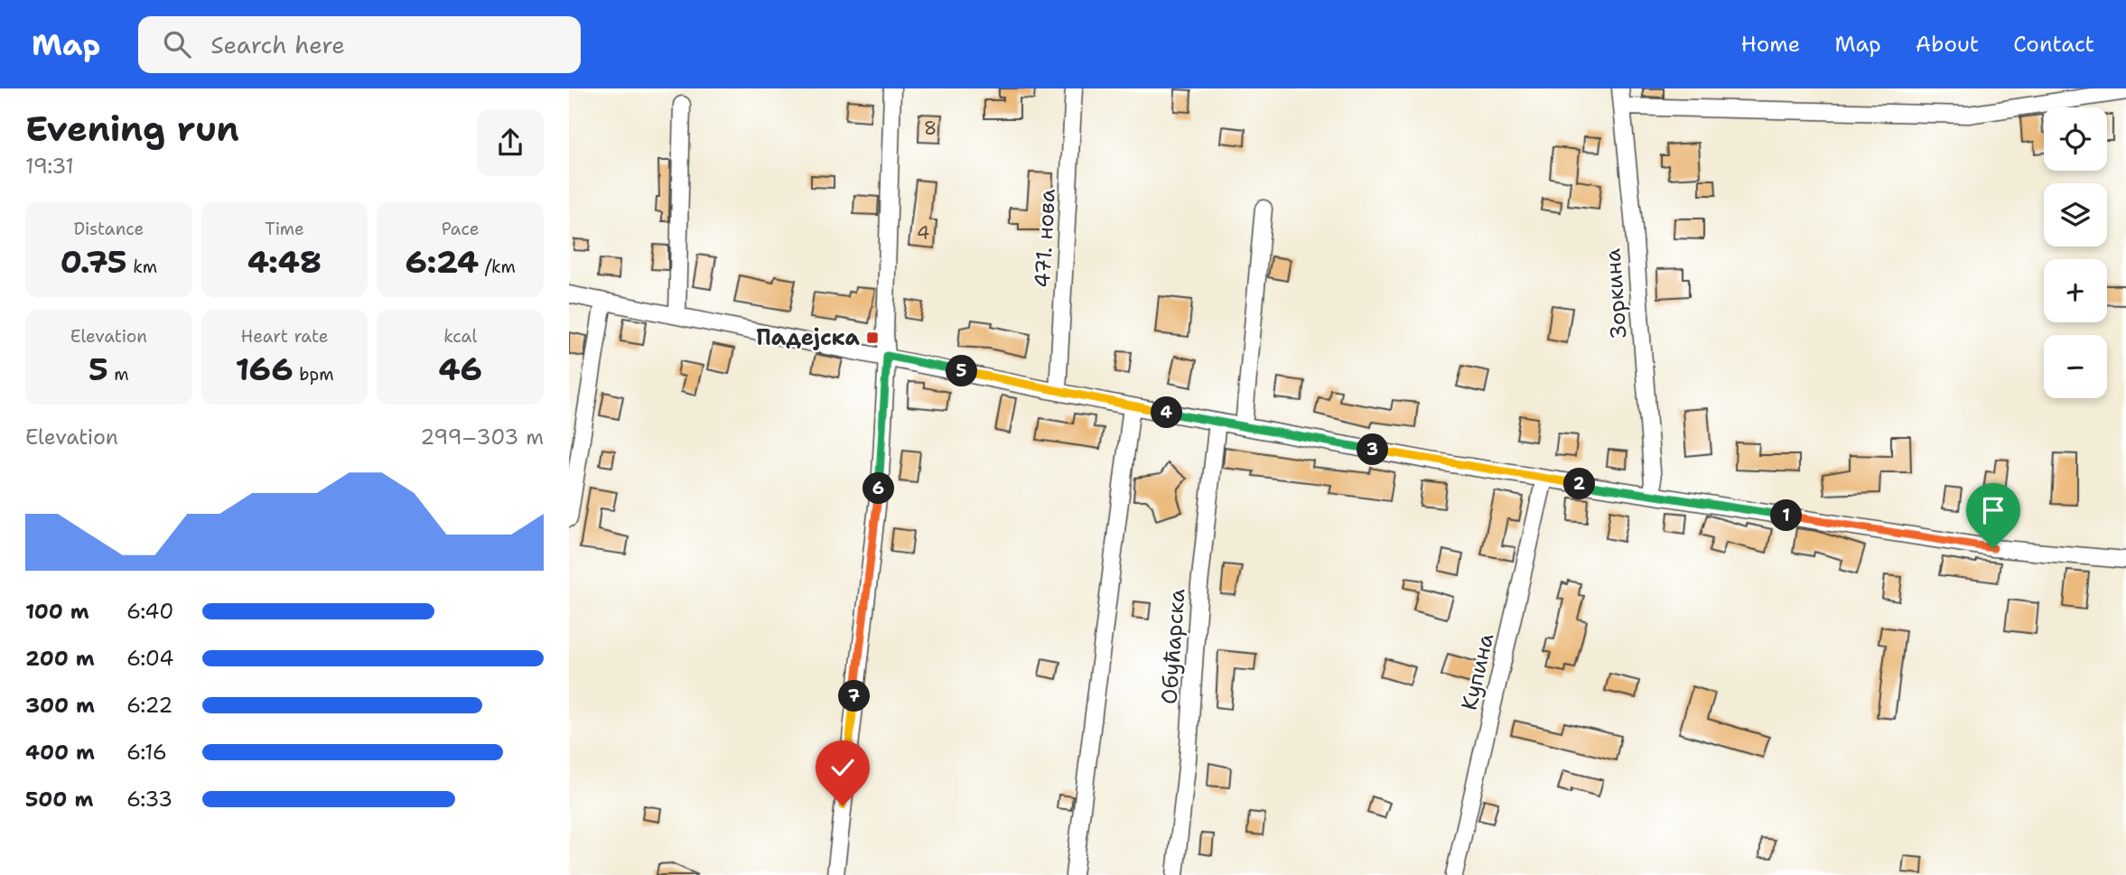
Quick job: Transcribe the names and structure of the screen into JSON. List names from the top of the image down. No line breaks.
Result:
{"streets":{"street":["471. нова","Зоркина","Обућарска","Купина"]},"places":{"transit":["Падејска"]},"house_numbers":["8","4"],"page":{"header":"Map","search":"Search here","nav":["Home","Map","About","Contact"],"heading":["Evening run","19:31"],"map_buttons":["+","−"],"stats":[["Distance","0.75 km"],["Time","4:48"],["Pace","6:24 /km"],["Elevation","5 m"],["Heart rate","166 bpm"],["kcal","46"]],"pins":["5","4","3","2","6","1","7"],"chart":["Elevation","299–303 m"],"list":[{"name":"100 m","note":"6:40"},{"name":"200 m","note":"6:04"},{"name":"300 m","note":"6:22"},{"name":"400 m","note":"6:16"},{"name":"500 m","note":"6:33"}]}}
